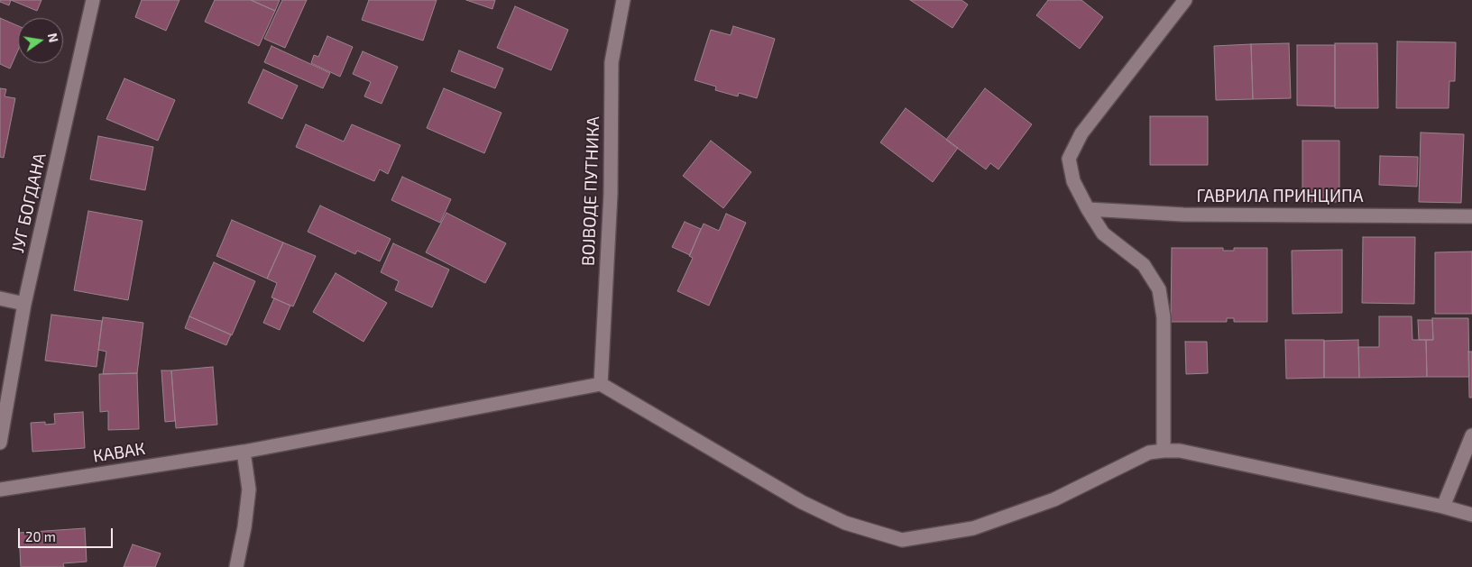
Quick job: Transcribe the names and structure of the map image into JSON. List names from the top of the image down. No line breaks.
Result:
{"streets":{"street":["ВОЈВОДЕ ПУТНИКА","ГАВРИЛА ПРИНЦИПА","ЈУГ БОГДАНА","КАВАК"]},"crossings":[["ВОЈВОДЕ ПУТНИКА","КАВАК"]],"scale_bar":"20 m","north":"right"}
